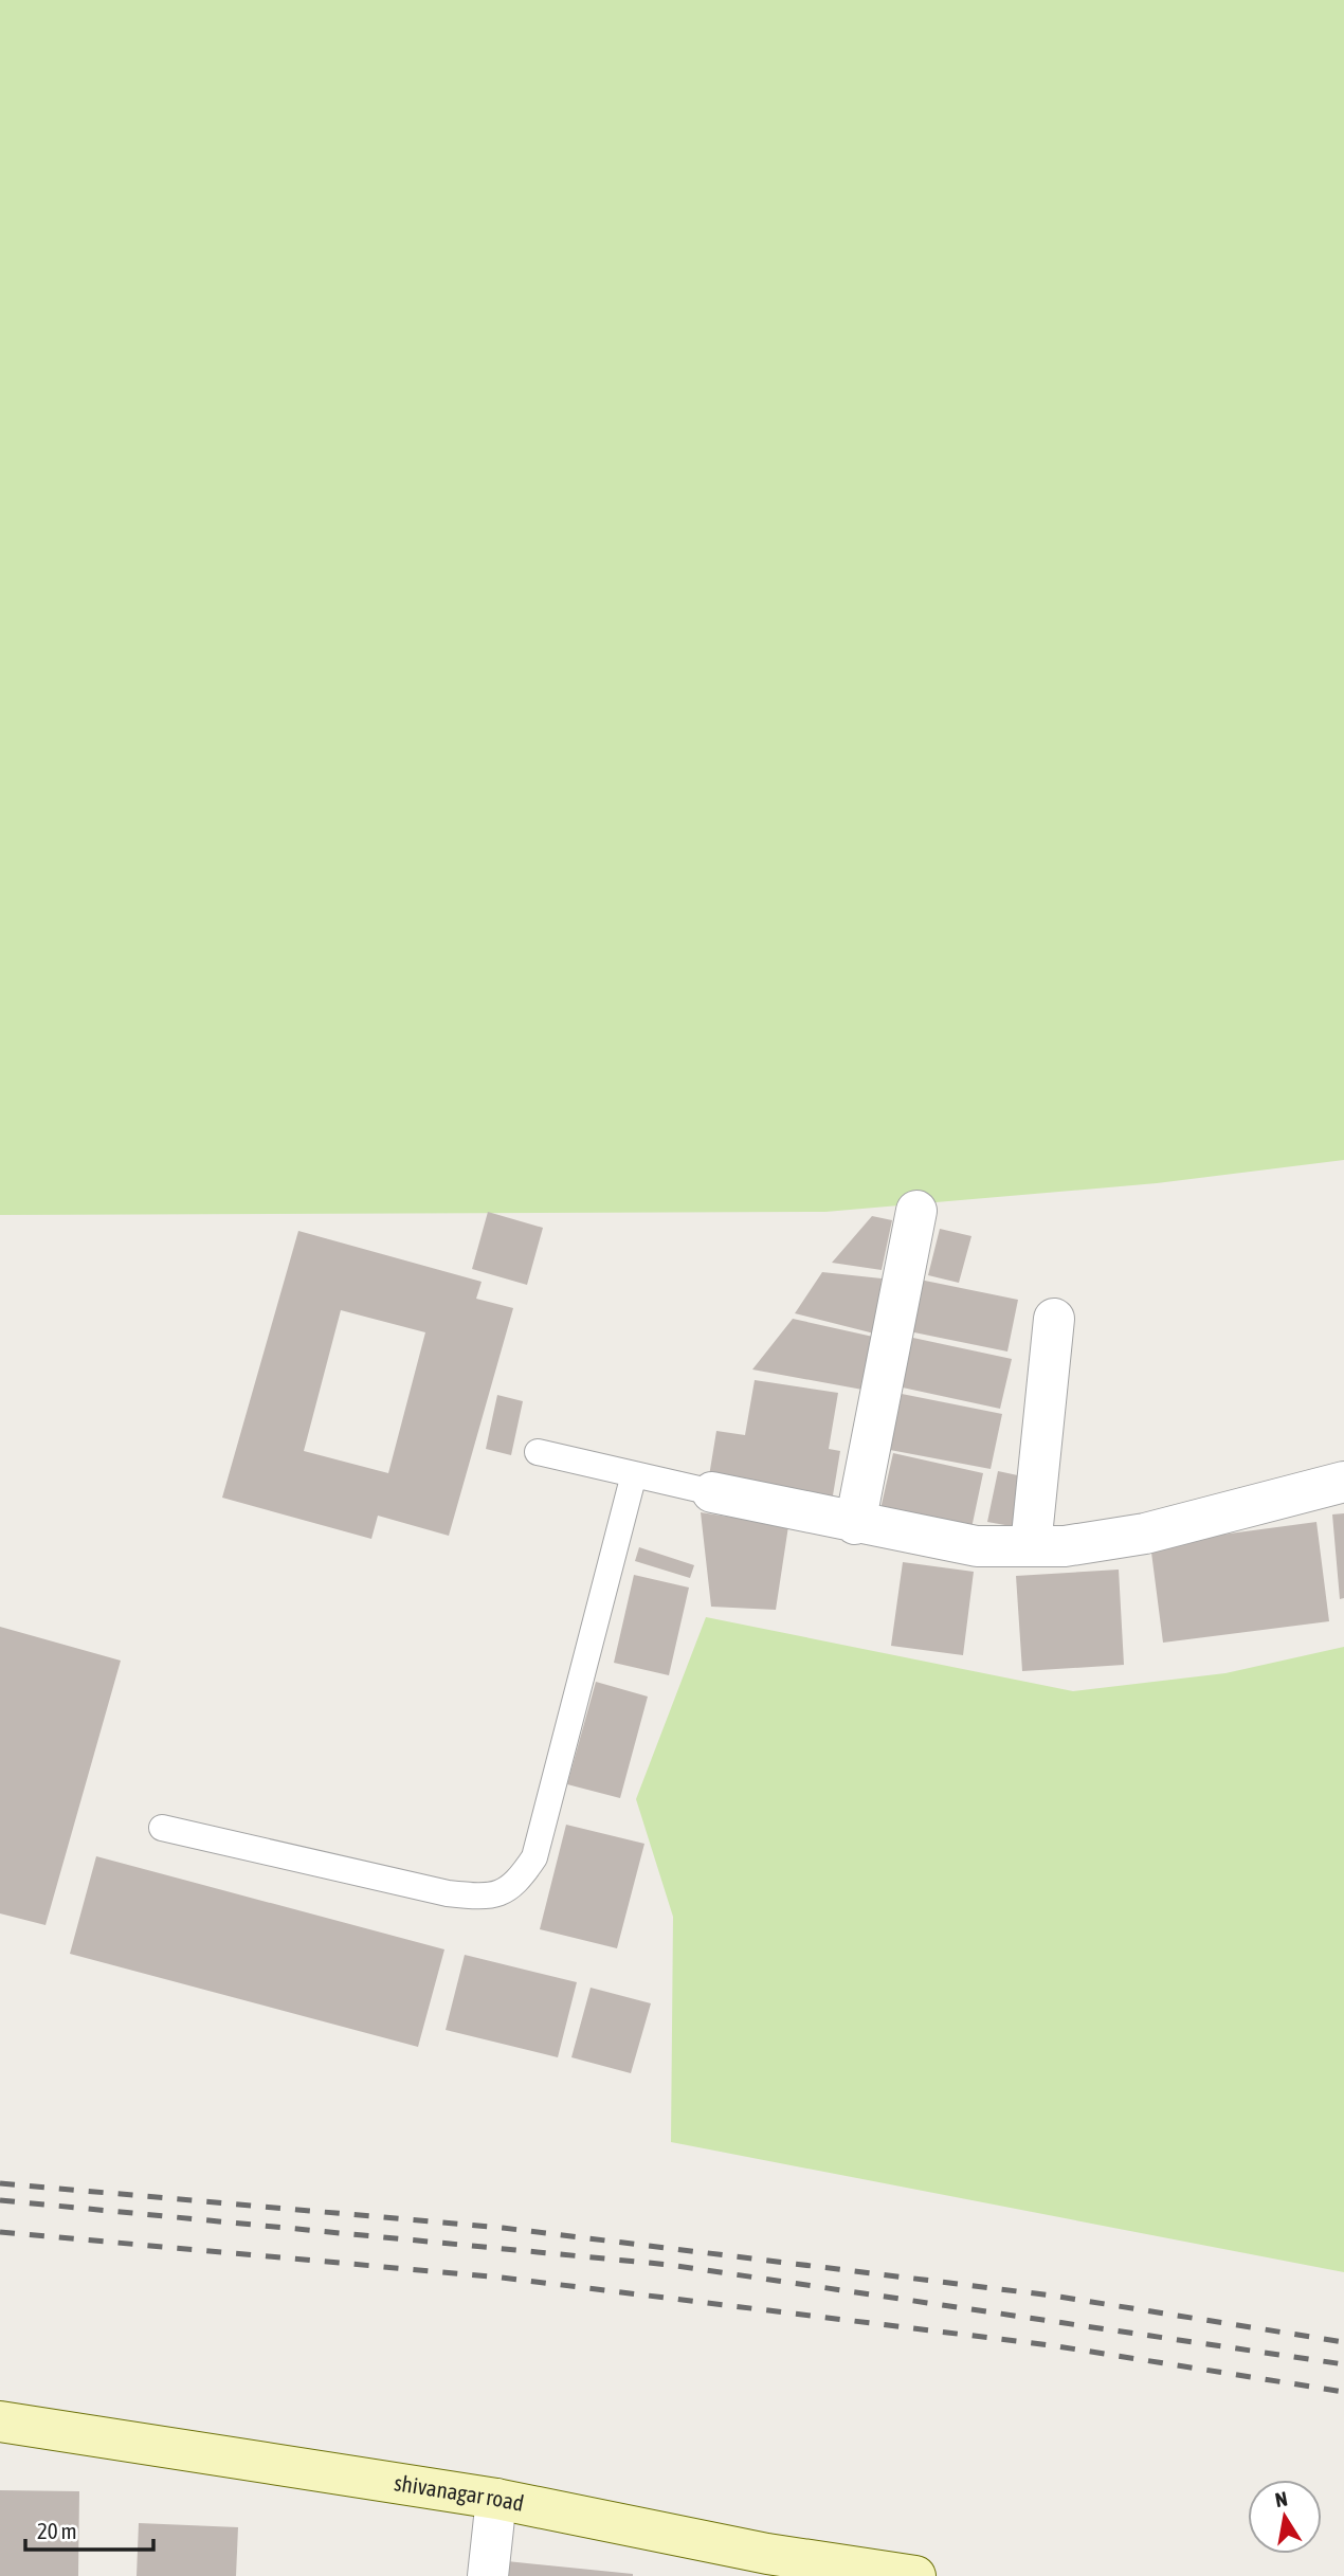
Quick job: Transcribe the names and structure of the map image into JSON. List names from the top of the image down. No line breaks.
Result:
{"streets":{"street":["shivanagar road"]},"scale_bar":"20 m","north":"top"}
